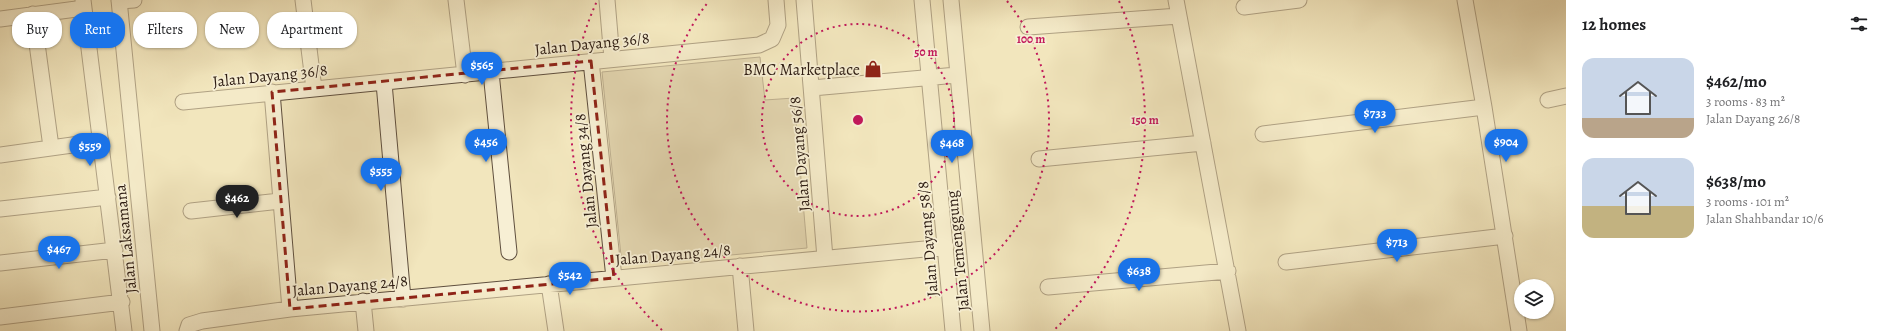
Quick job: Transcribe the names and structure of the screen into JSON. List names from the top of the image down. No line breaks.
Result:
{"streets":{"street":["Jalan Dayang 36/8","Jalan Dayang 56/8","Jalan Dayang 34/8","Jalan Laksamana","Jalan Dayang 58/8","Jalan Temenggung","Jalan Dayang 24/8"]},"crossings":[["Jalan Dayang 36/8","Jalan Dayang 34/8"],["Jalan Dayang 56/8","Jalan Dayang 24/8"],["Jalan Dayang 34/8","Jalan Dayang 24/8"],["Jalan Dayang 58/8","Jalan Dayang 24/8"]],"places":{"shop":["BMC Marketplace"]},"page":{"heading":"12 homes","chip":["Buy","Rent","Filters","New","Apartment"],"list":[{"name":"$462/mo","note":"3 rooms · 83 m² · Jalan Dayang 26/8"},{"name":"$638/mo","note":"3 rooms · 101 m² · Jalan Shahbandar 10/6"}],"price":["$565","$733","$456","$904","$468","$559","$555","$462","$713","$467","$638","$542"]},"rings":["100 m","50 m","150 m"]}
